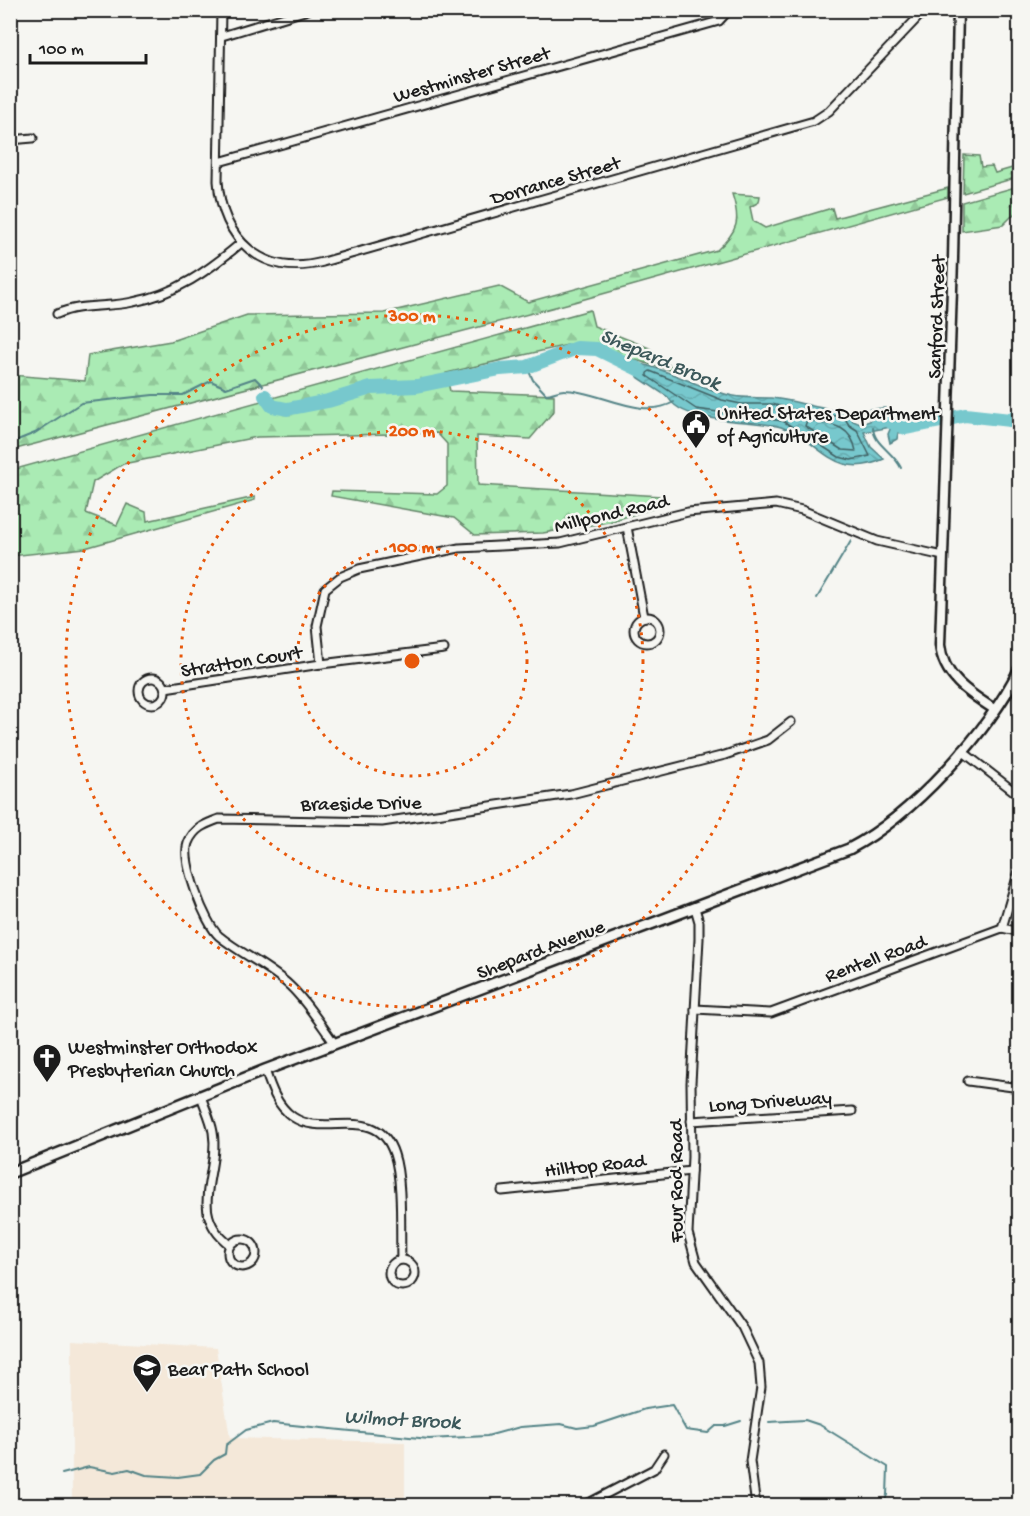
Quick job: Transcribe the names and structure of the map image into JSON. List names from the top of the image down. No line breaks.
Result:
{"streets":{"main road":["Shepard Avenue"],"street":["Westminster Street","Dorrance Street","Sanford Street","Millpond Road","Stratton Court","Braeside Drive","Rentell Road","Long Driveway","Hilltop Road","Four Rod Road"]},"crossings":[["Westminster Street","Dorrance Street"],["Sanford Street","Millpond Road"],["Sanford Street","Shepard Avenue"],["Millpond Road","Stratton Court"],["Braeside Drive","Shepard Avenue"],["Shepard Avenue","Four Rod Road"],["Rentell Road","Four Rod Road"],["Long Driveway","Four Rod Road"],["Hilltop Road","Four Rod Road"]],"water":["Shepard Brook","Wilmot Brook"],"places":{"public building":["United States Department of Agriculture"],"church":["Westminster Orthodox Presbyterian Church"],"school or university":["Bear Path School"]},"scale_bar":"100 m","rings":["300 m","200 m","100 m"]}
